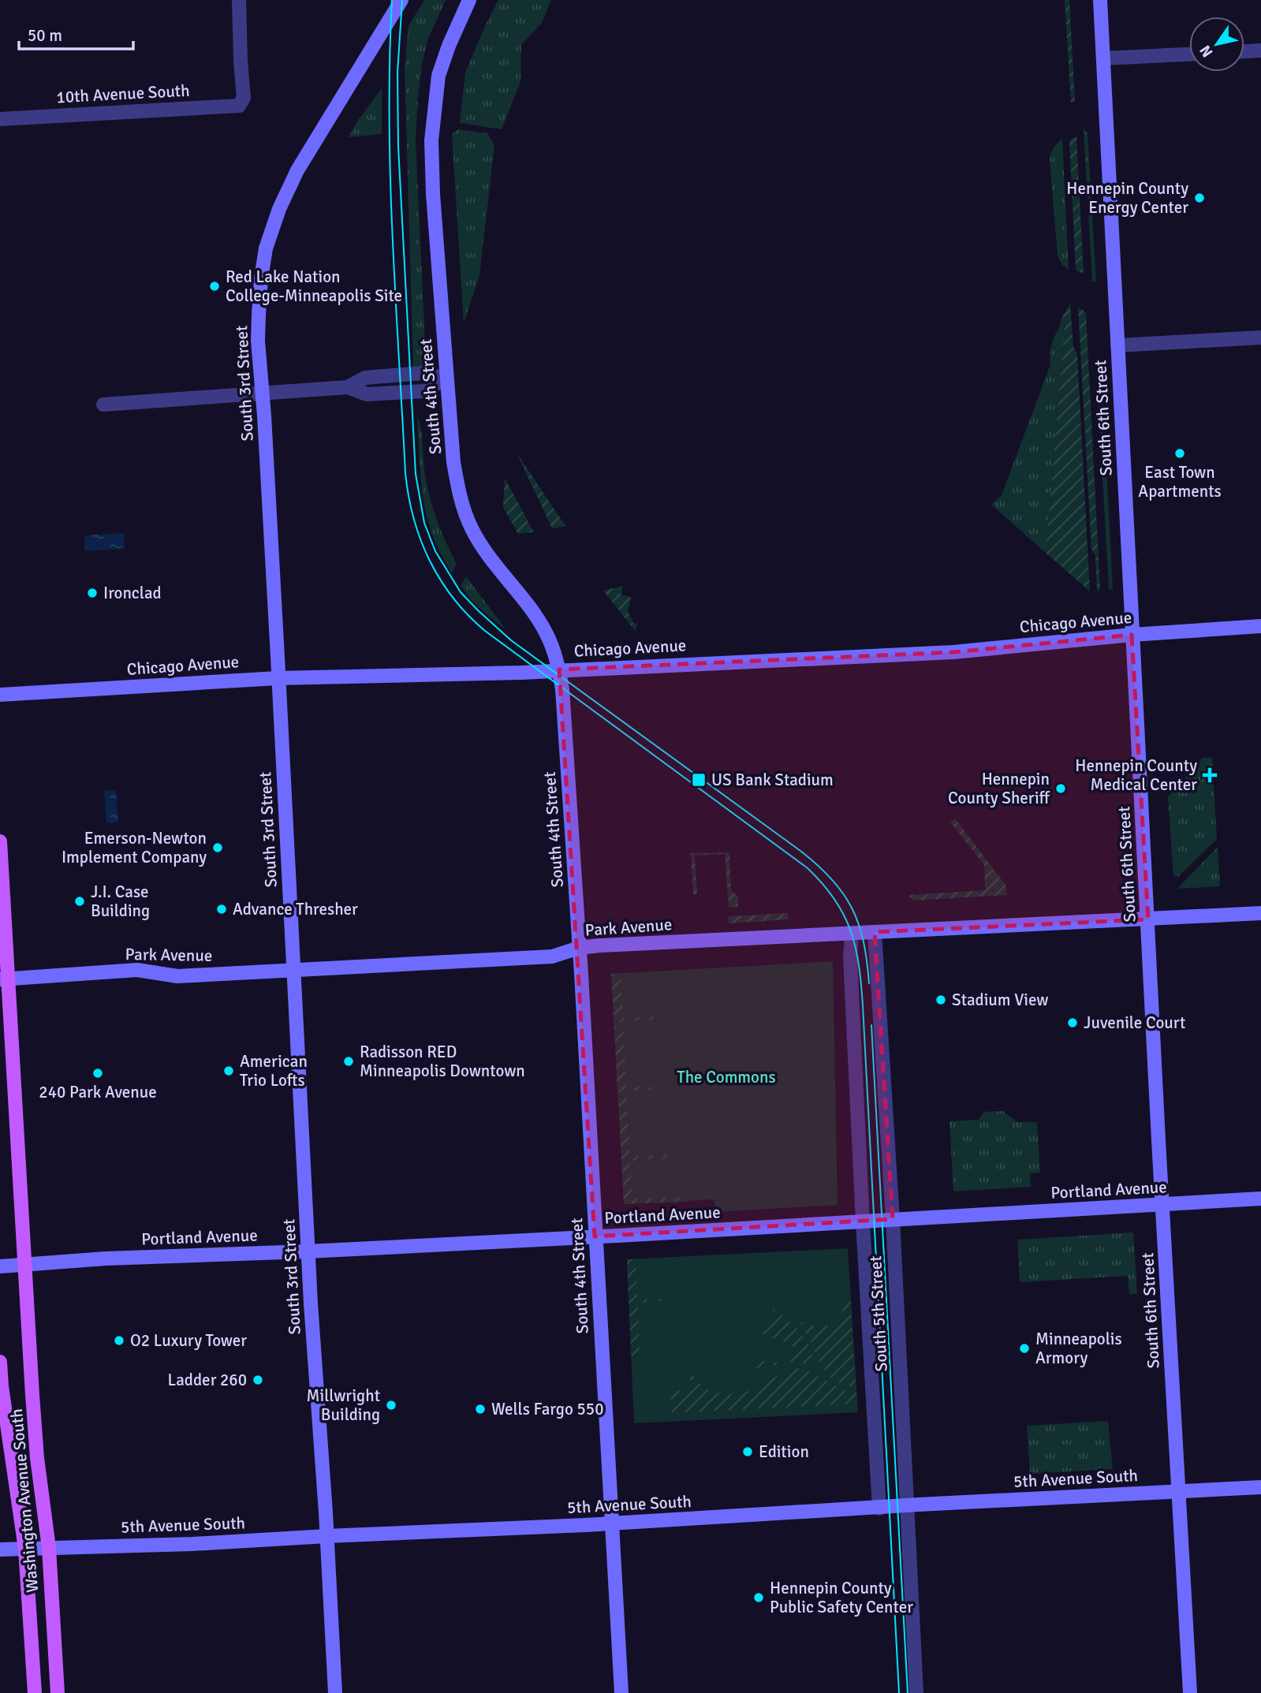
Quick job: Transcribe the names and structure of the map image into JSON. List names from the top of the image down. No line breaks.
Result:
{"streets":{"main road":["South 3rd Street","South 4th Street","South 6th Street","Chicago Avenue","Park Avenue","Portland Avenue","5th Avenue South","Washington Avenue South"],"street":["10th Avenue South","South 5th Street"]},"crossings":[["South 3rd Street","Chicago Avenue"],["South 3rd Street","Park Avenue"],["South 3rd Street","Portland Avenue"],["South 3rd Street","5th Avenue South"],["South 4th Street","Chicago Avenue"],["South 4th Street","Park Avenue"],["South 4th Street","Portland Avenue"],["South 4th Street","5th Avenue South"],["South 6th Street","Chicago Avenue"],["South 6th Street","Park Avenue"],["South 6th Street","Portland Avenue"],["South 6th Street","5th Avenue South"],["Park Avenue","South 5th Street"],["Park Avenue","Washington Avenue South"],["Portland Avenue","South 5th Street"],["Portland Avenue","Washington Avenue South"],["South 5th Street","5th Avenue South"],["5th Avenue South","Washington Avenue South"]],"parks":["The Commons"],"places":{"other":["Hennepin County Energy Center","Red Lake Nation College-Minneapolis Site","East Town Apartments","Ironclad","Hennepin County Sheriff","Emerson-Newton Implement Company","J.I. Case Building","Advance Thresher","Stadium View","Juvenile Court","Radisson RED Minneapolis Downtown","American Trio Lofts","240 Park Avenue","O2 Luxury Tower","Minneapolis Armory","Ladder 260","Millwright Building","Wells Fargo 550","Edition","Hennepin County Public Safety Center"],"health":["Hennepin County Medical Center"],"transit":["US Bank Stadium"]},"scale_bar":"50 m","north":"bottom left"}
